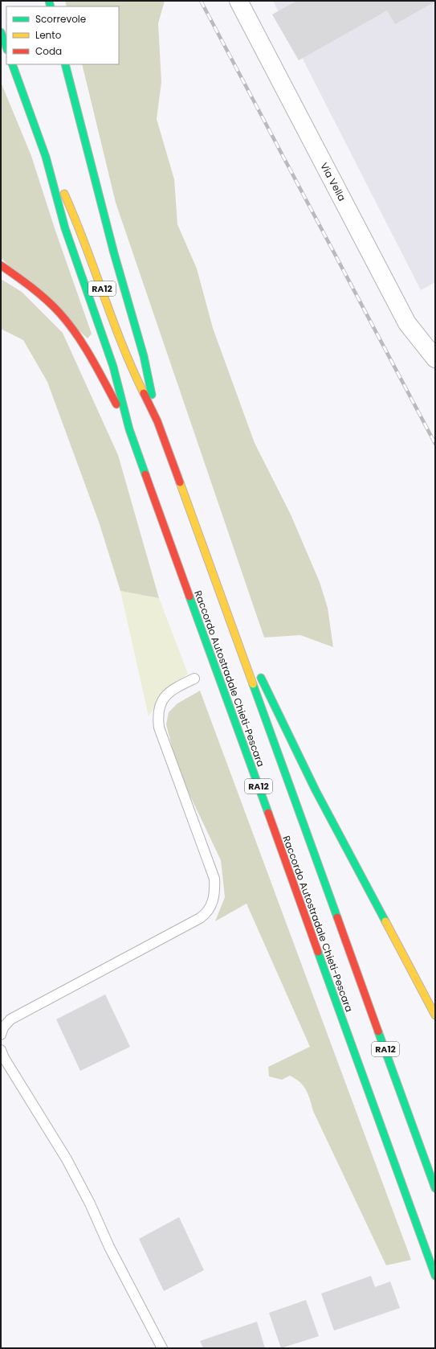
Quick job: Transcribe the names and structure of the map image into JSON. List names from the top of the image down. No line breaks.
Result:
{"streets":{"highway":["RA12","Raccordo Autostradale Chieti-Pescara"],"street":["Via Vella"]},"legend":["Scorrevole","Lento","Coda"]}
